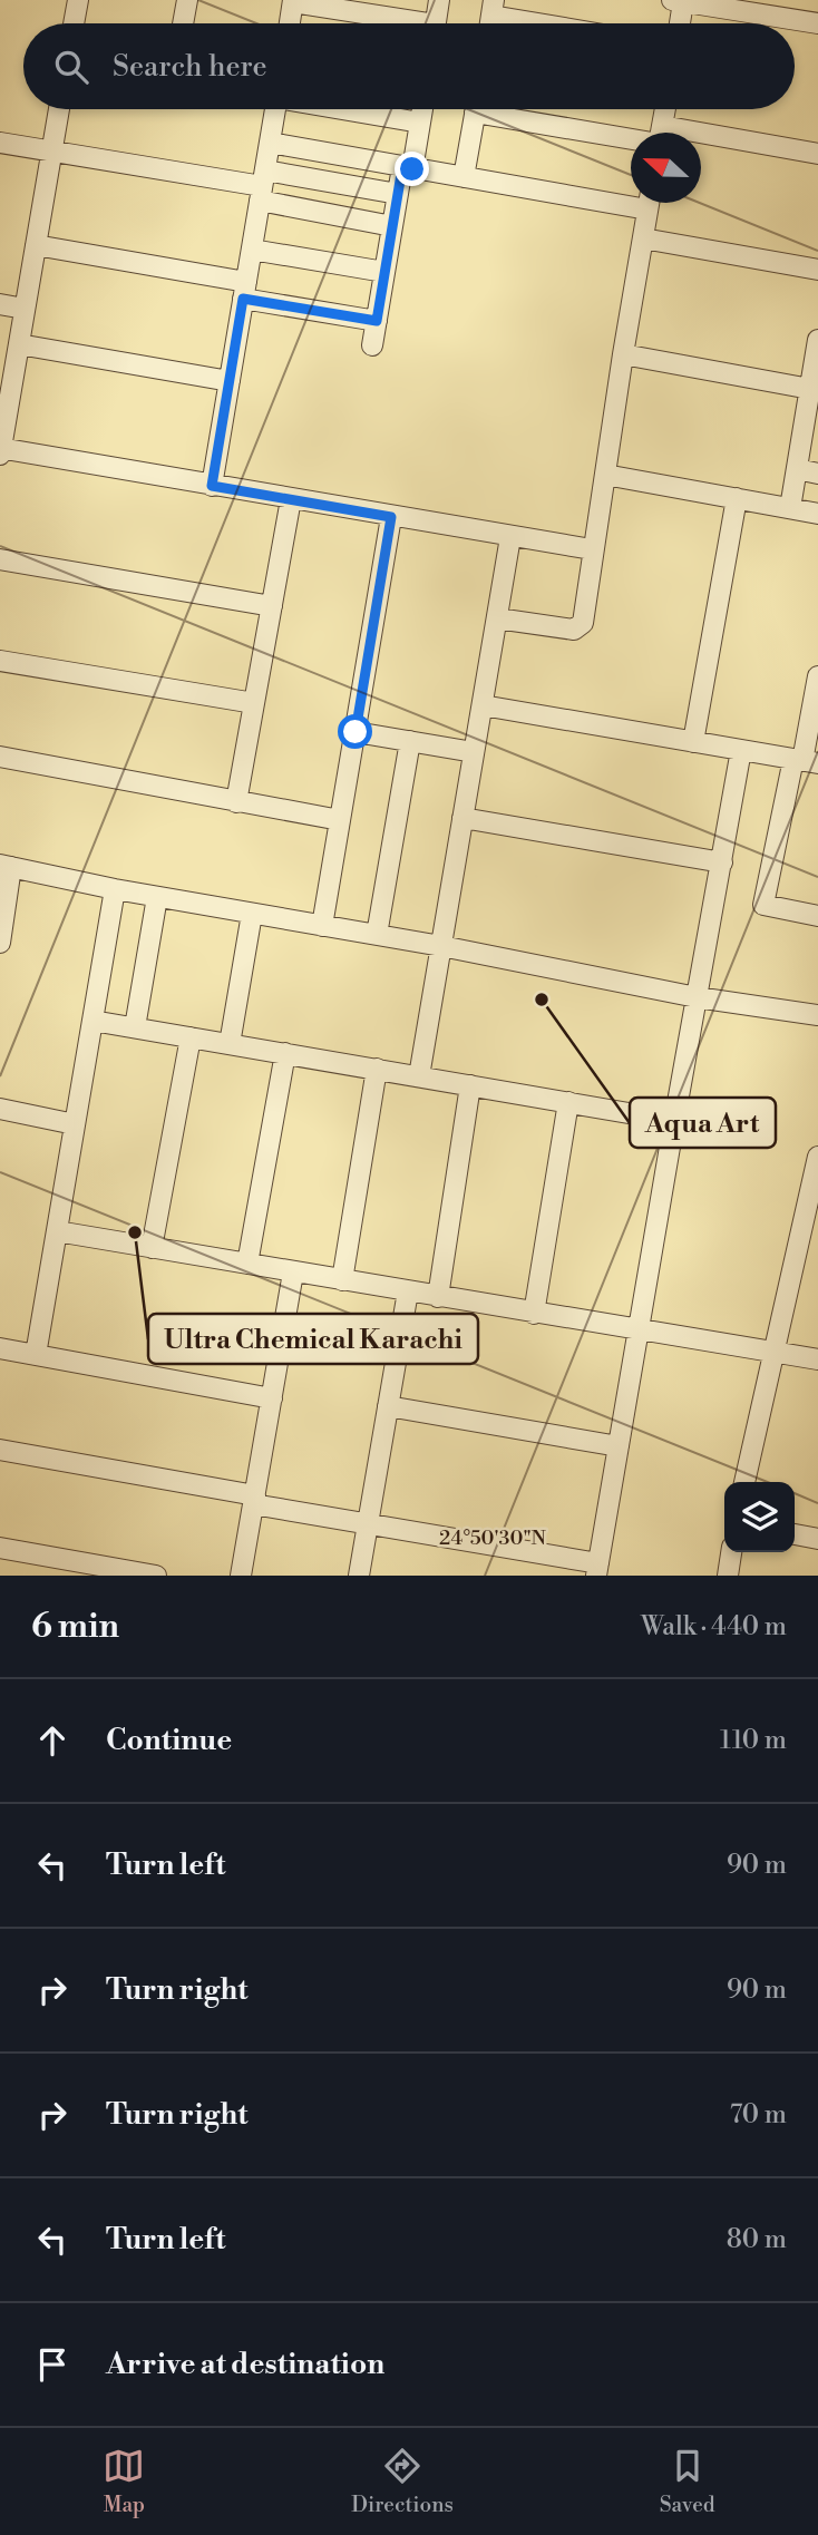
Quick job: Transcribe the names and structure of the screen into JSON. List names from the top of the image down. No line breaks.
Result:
{"places":["Aqua Art","Ultra Chemical Karachi"],"north":"left","page":{"search":"Search here","heading":["6 min","Walk · 440 m"],"list":[["Continue","110 m"],["Turn left","90 m"],["Turn right","90 m"],["Turn right","70 m"],["Turn left","80 m"],"Arrive at destination"],"nav":["Map","Directions","Saved"]},"coordinates":["24°50'30\"N"]}
